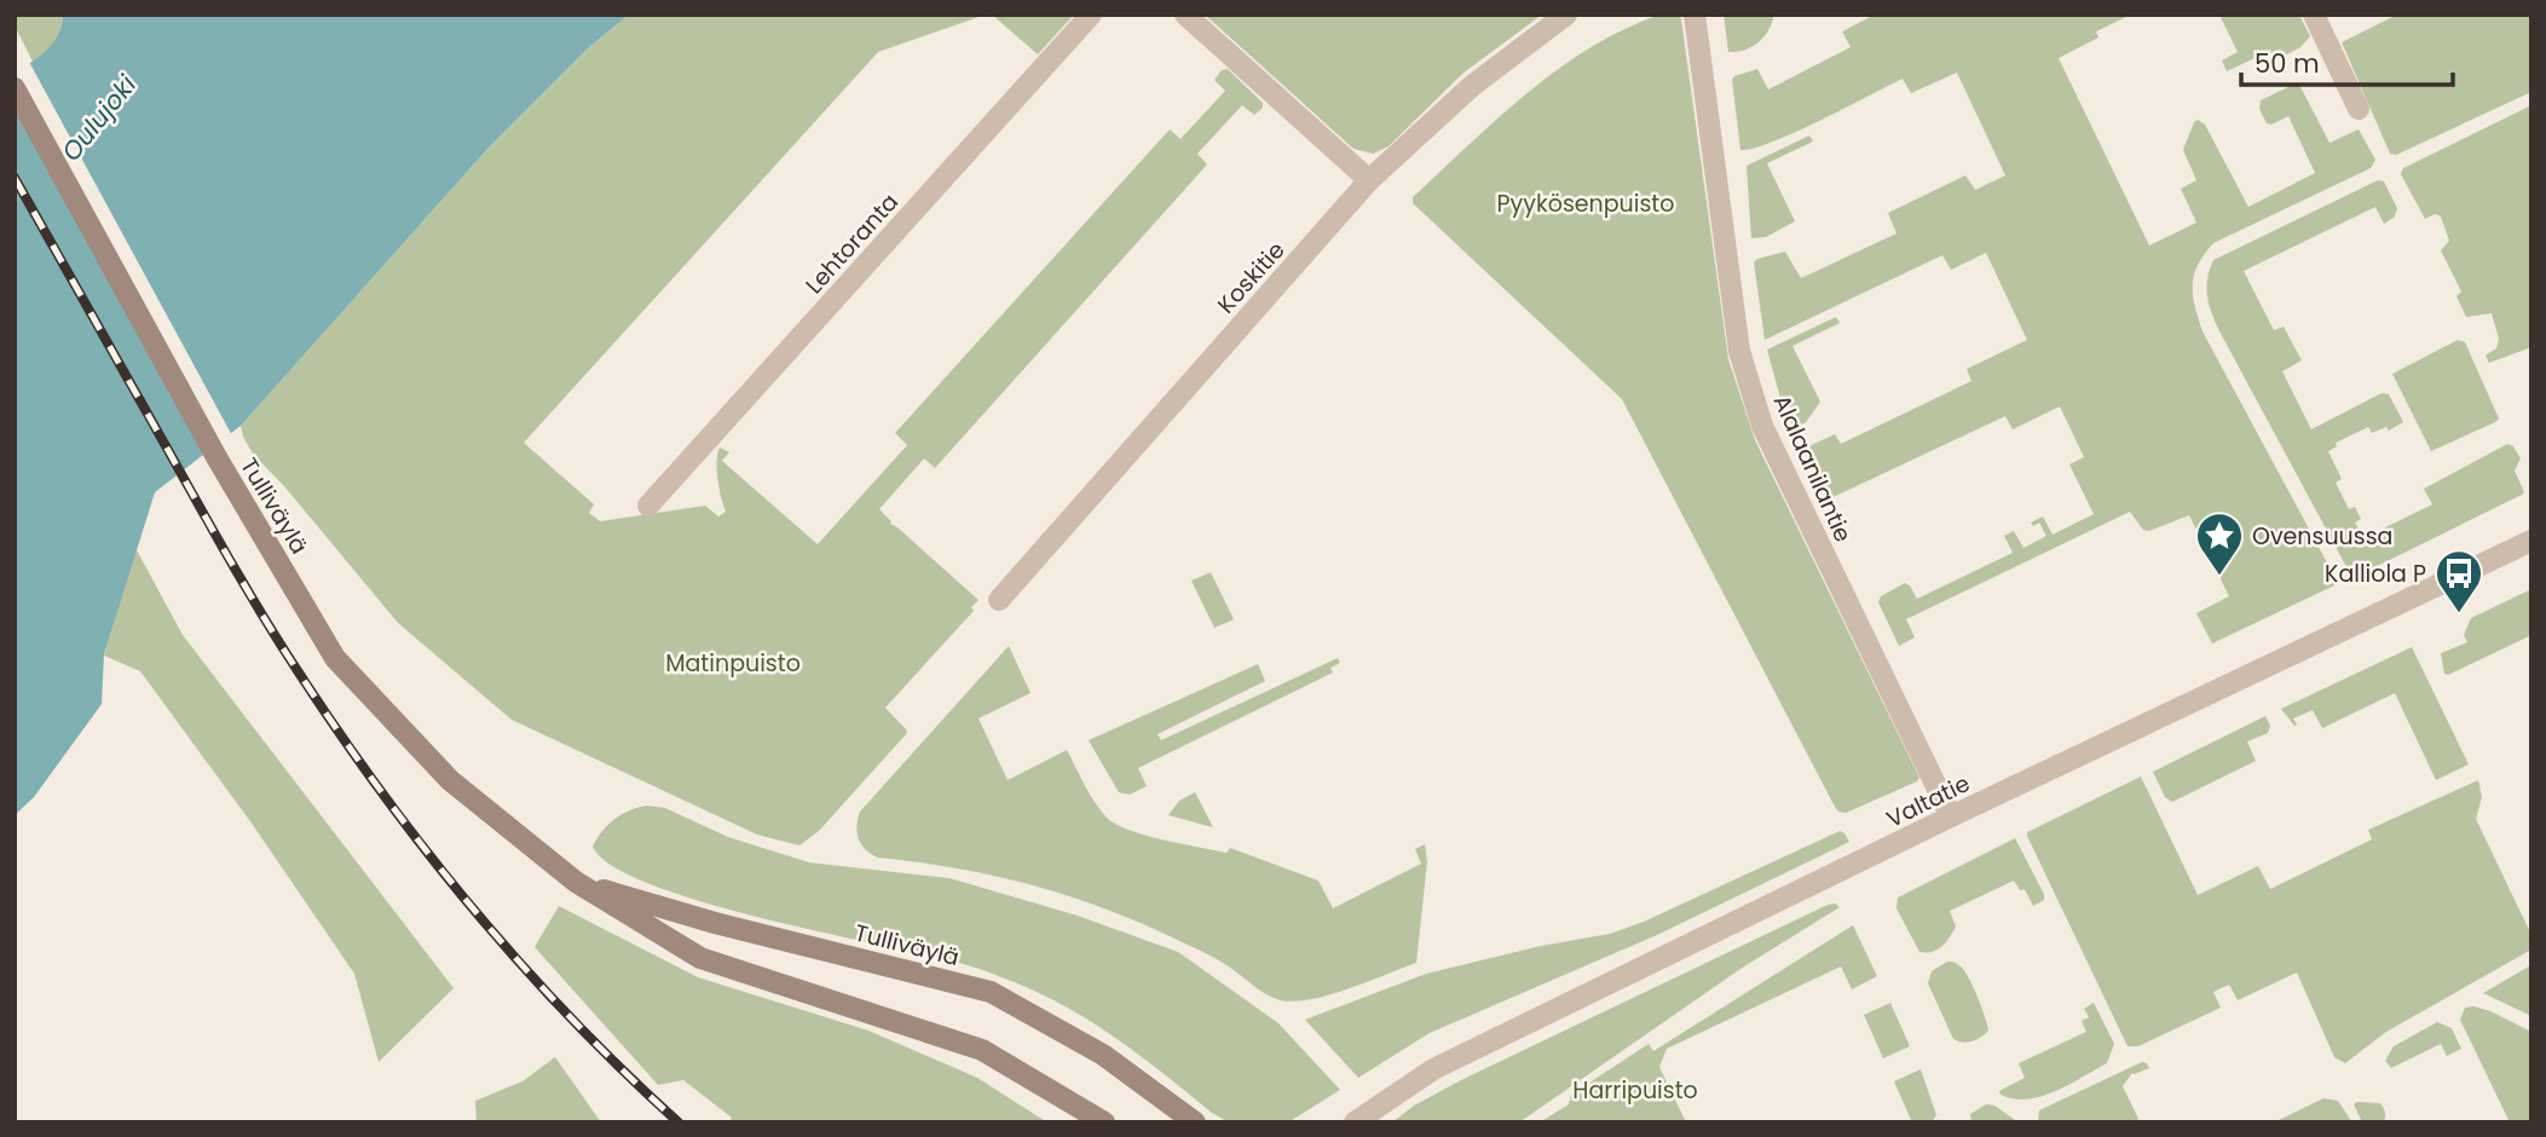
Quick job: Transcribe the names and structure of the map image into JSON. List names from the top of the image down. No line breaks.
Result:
{"streets":{"main road":["Tulliväylä"],"street":["Lehtoranta","Koskitie","Alalaanilantie","Valtatie"]},"crossings":[["Alalaanilantie","Valtatie"]],"water":["Oulujoki"],"parks":["Pyykösenpuisto","Matinpuisto","Harripuisto"],"places":{"place":["Ovensuussa"],"bus stop":["Kalliola P"]},"scale_bar":"50 m"}
